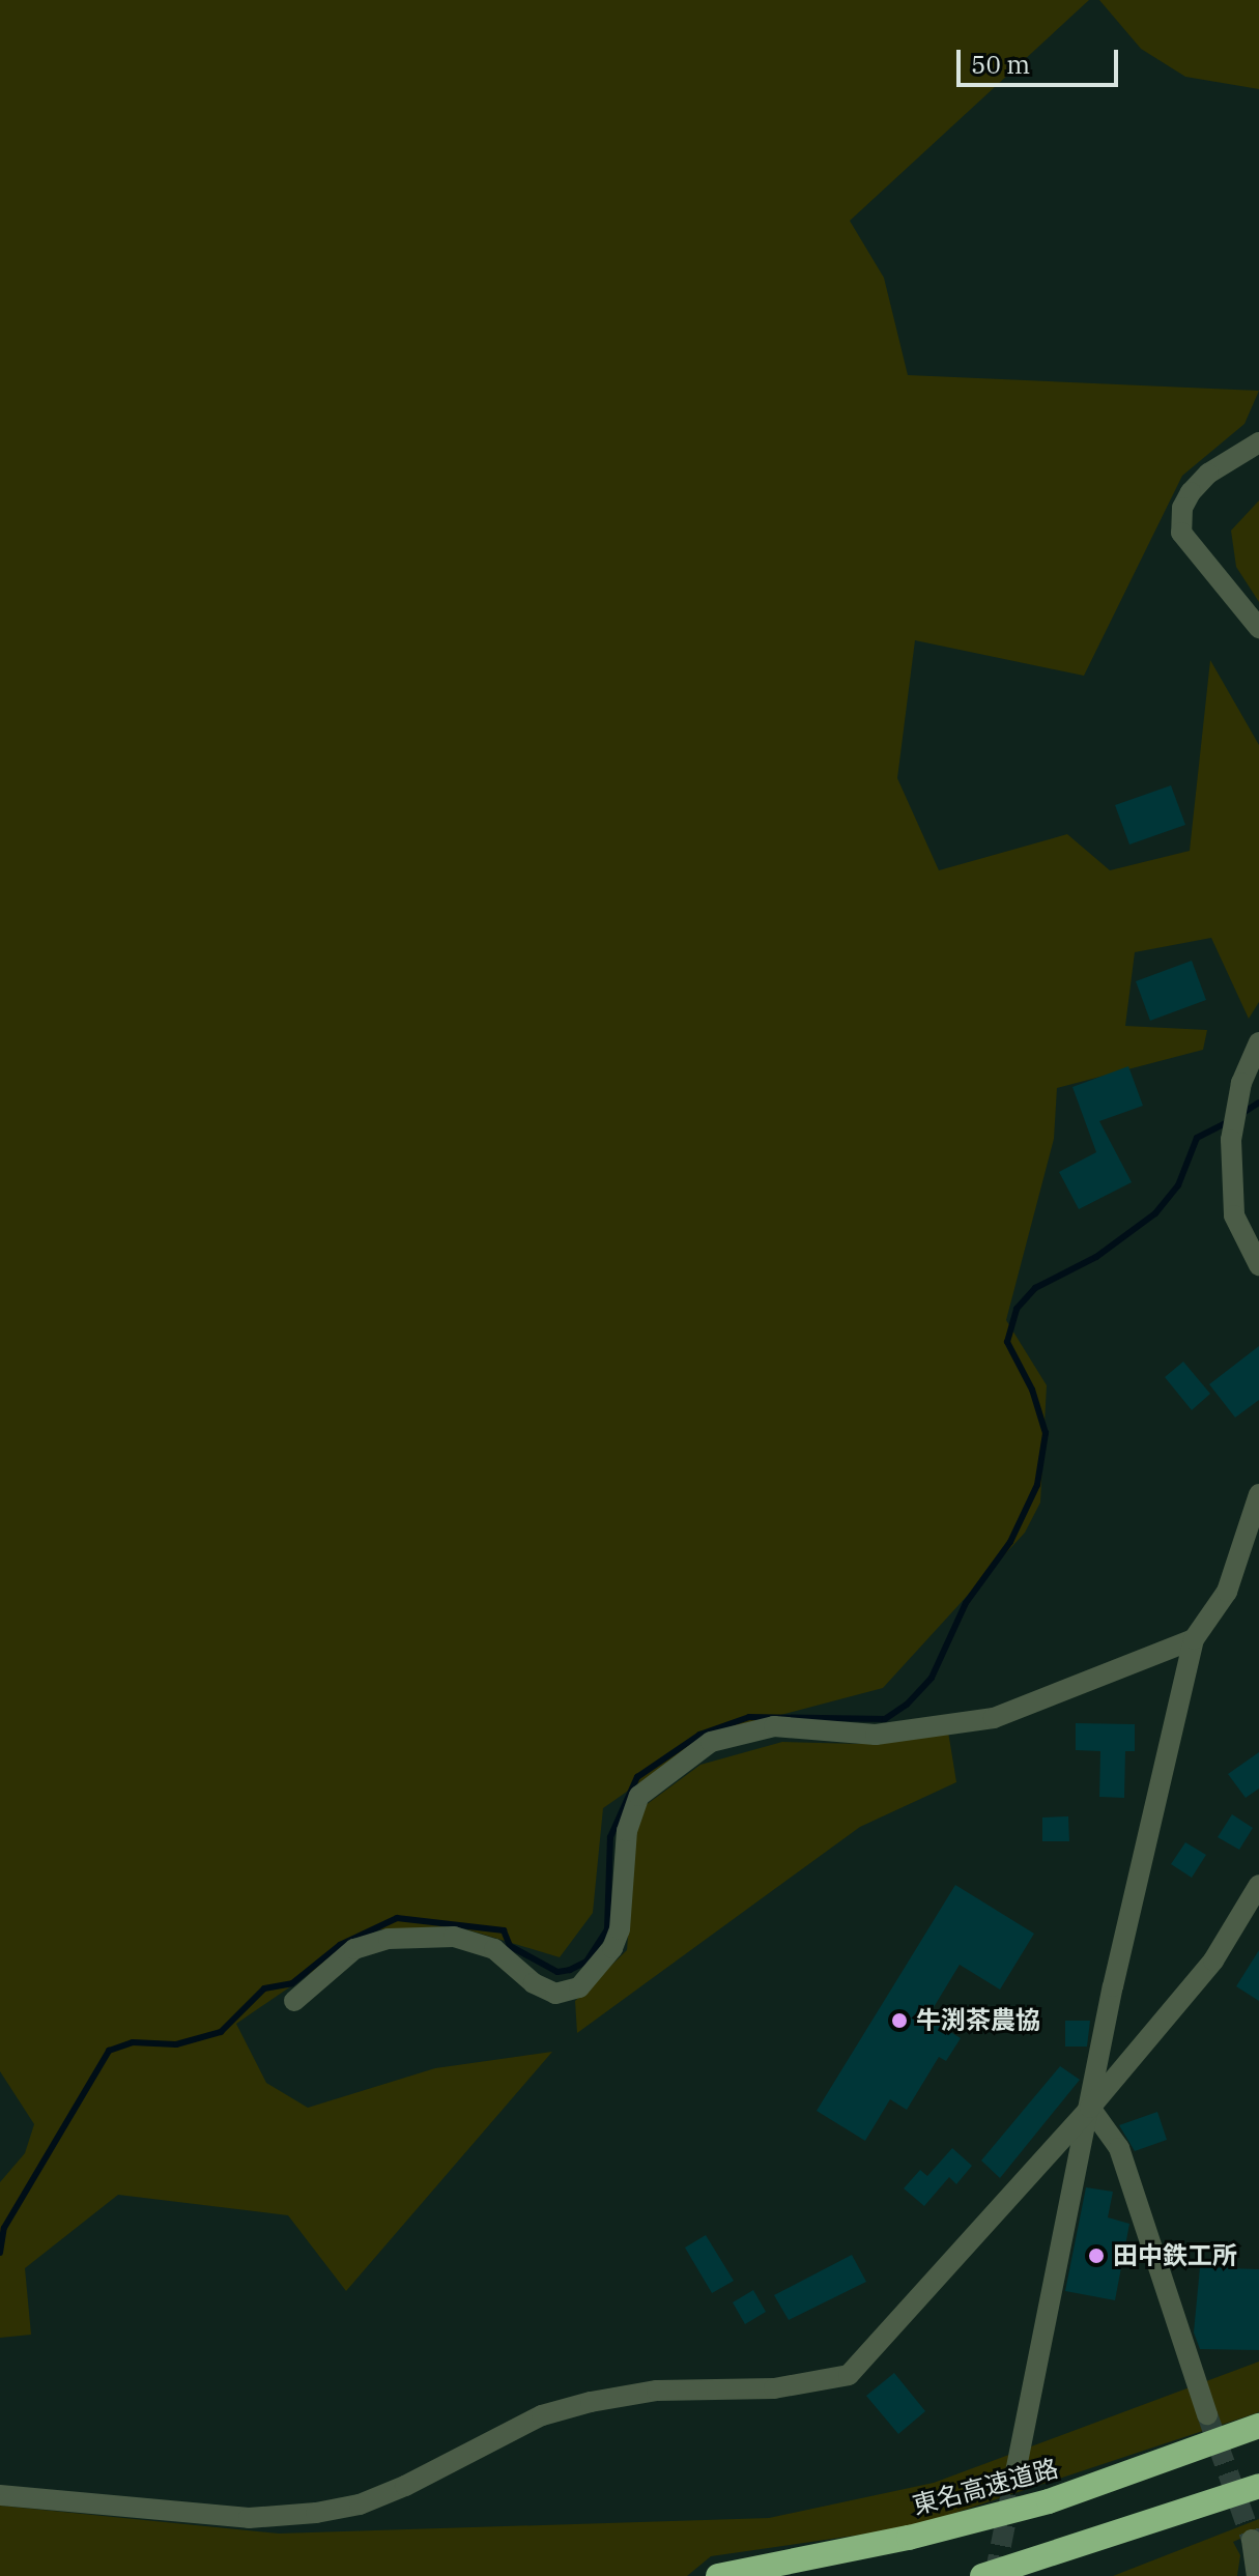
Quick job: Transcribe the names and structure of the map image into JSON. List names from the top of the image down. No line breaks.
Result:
{"streets":{"highway":["東名高速道路"]},"places":["牛渕茶農協","田中鉄工所"],"scale_bar":"50 m"}
